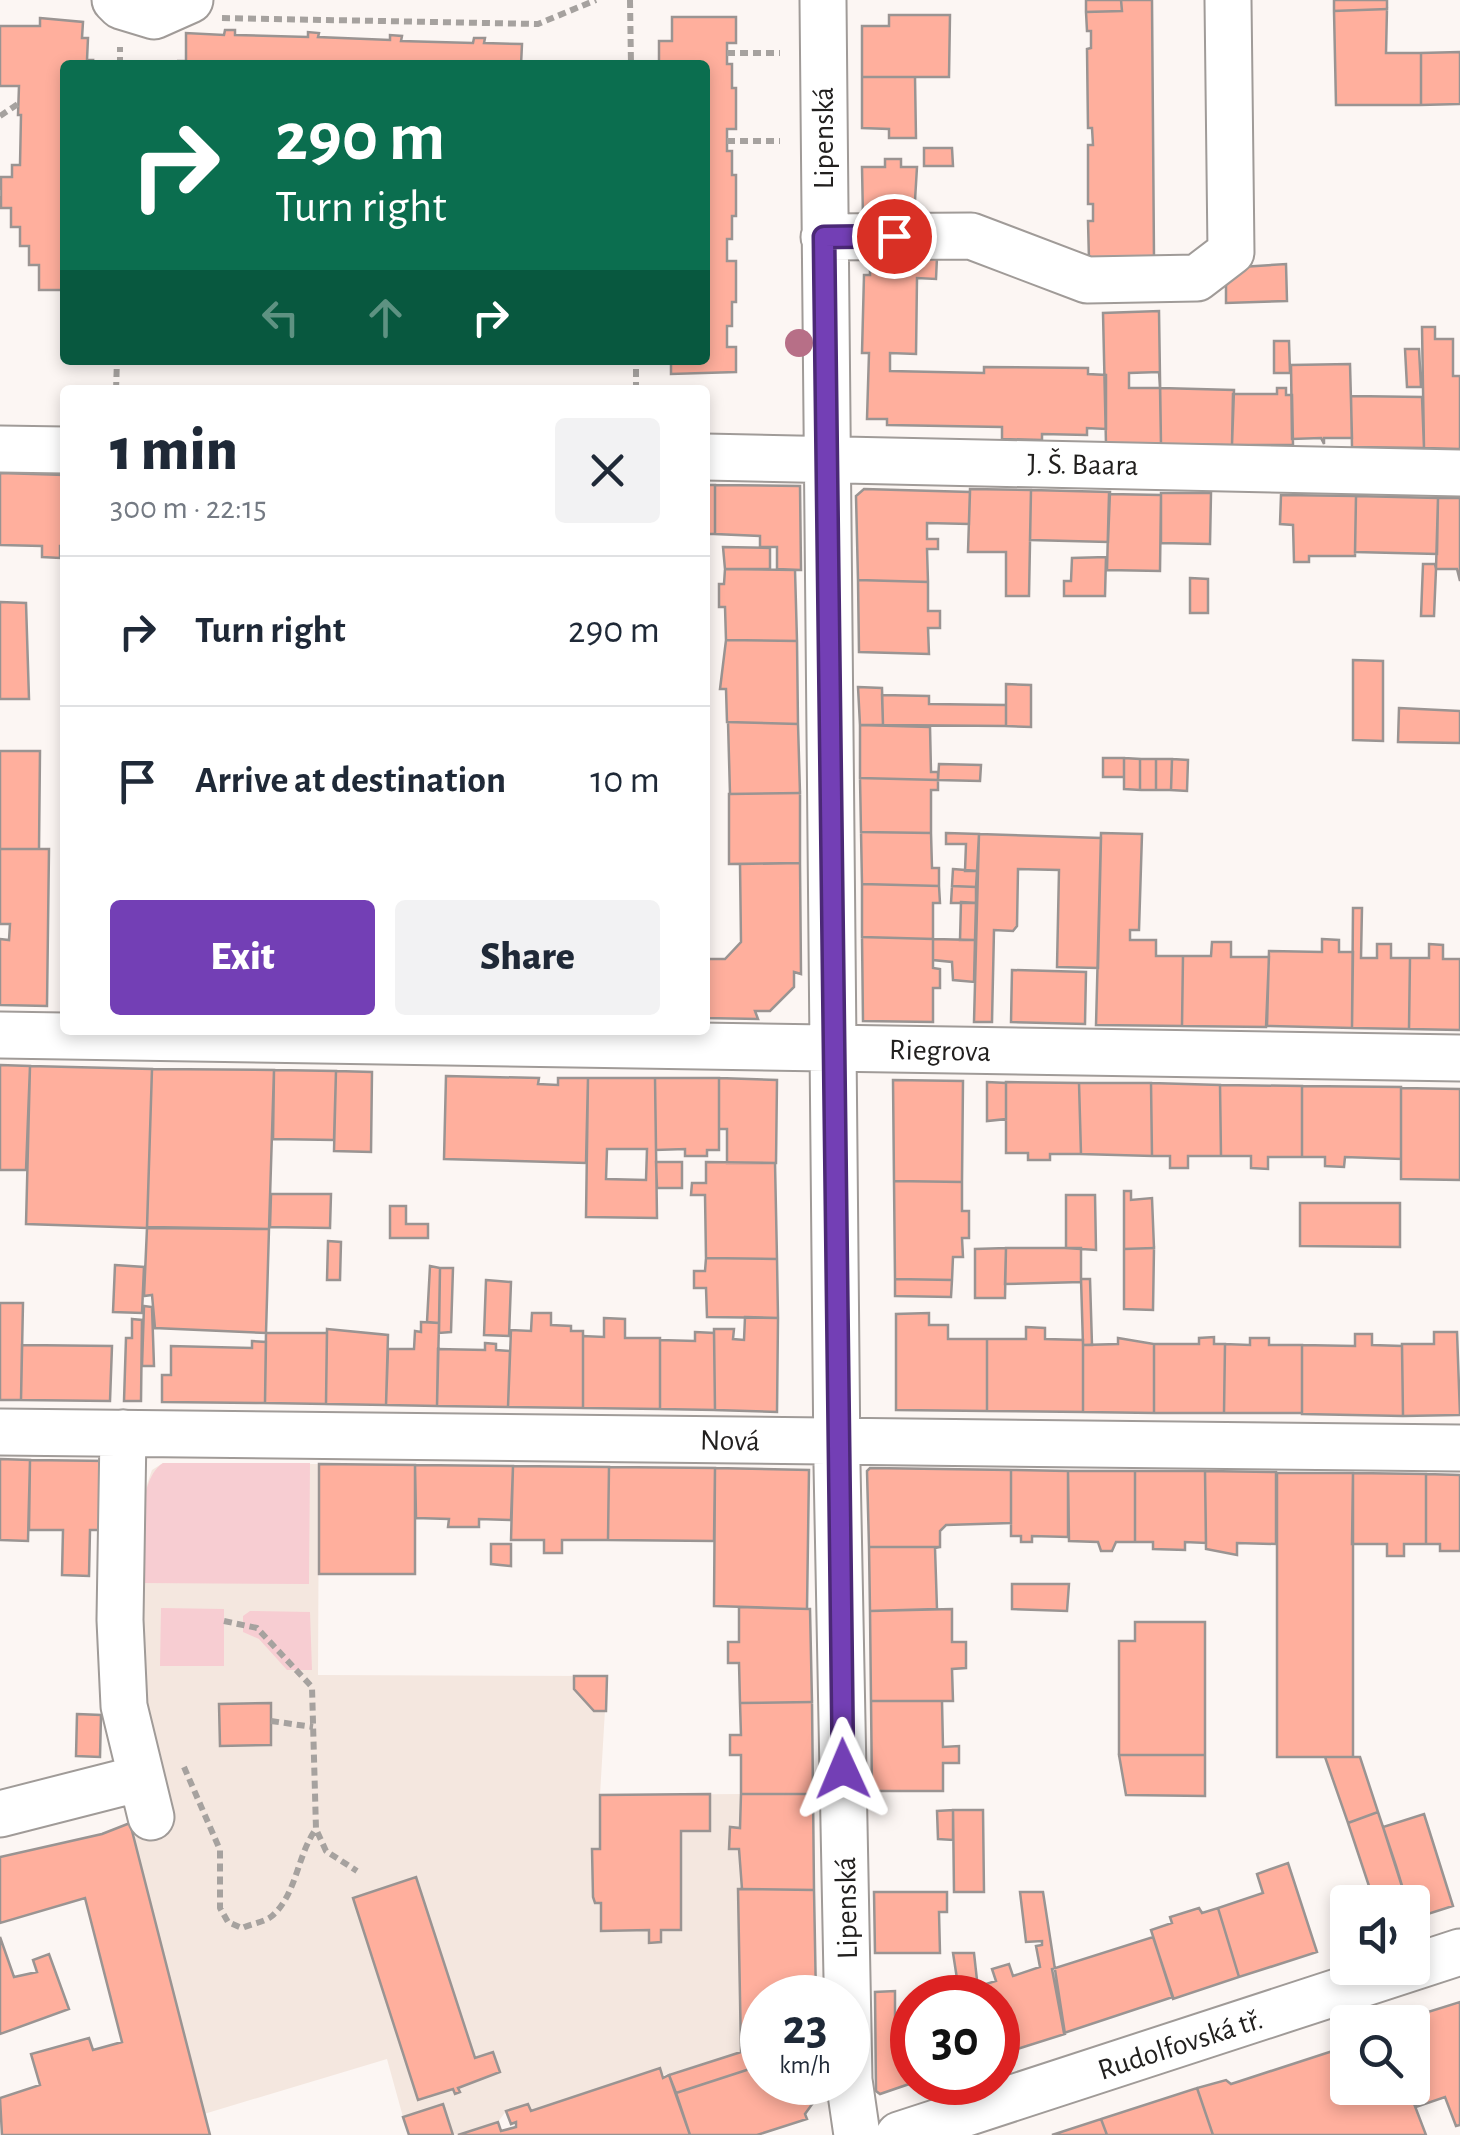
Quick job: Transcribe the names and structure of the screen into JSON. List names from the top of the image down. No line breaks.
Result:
{"streets":{"street":["Lipenská","J. Š. Baara","Riegrova","Nová","Rudolfovská tř."]},"crossings":[["Lipenská","J. Š. Baara"],["Lipenská","Riegrova"],["Lipenská","Nová"]],"page":{"turn":["290 m","Turn right"],"heading":["1 min","300 m · 22:15"],"list":[{"name":"Turn right","value":"290 m"},{"name":"Arrive at destination","value":"10 m"}],"buttons":["Exit","Share"],"speed":"23 km/h","limit":"30"}}
